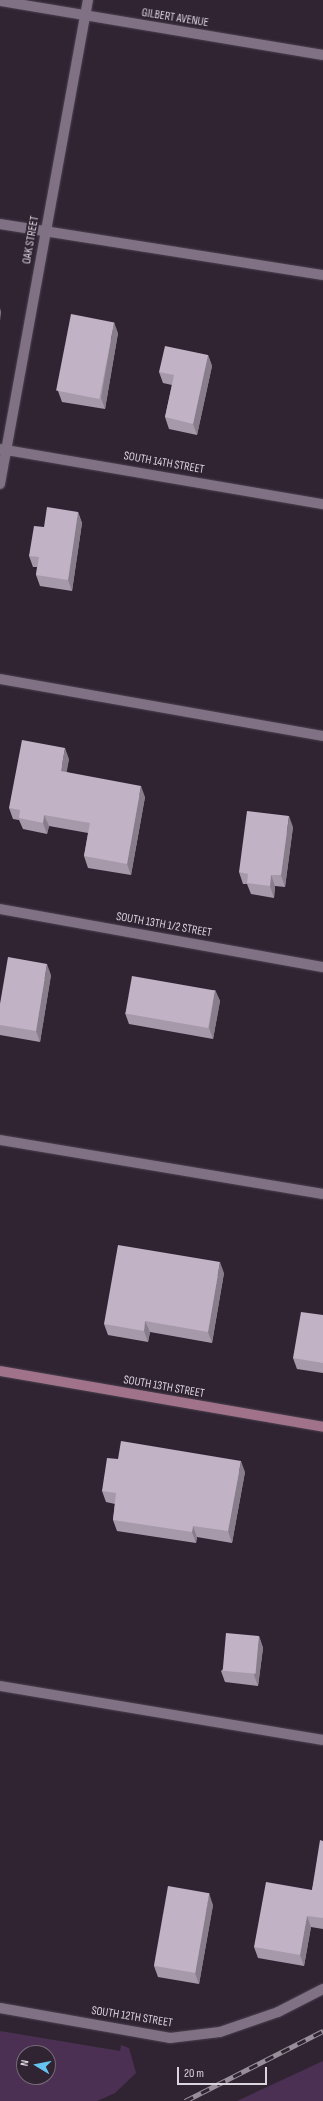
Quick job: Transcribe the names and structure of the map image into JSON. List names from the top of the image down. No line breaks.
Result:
{"streets":{"main road":["SOUTH 13TH STREET"],"street":["GILBERT AVENUE","OAK STREET","SOUTH 14TH STREET","SOUTH 13TH 1/2 STREET","SOUTH 12TH STREET"]},"crossings":[["GILBERT AVENUE","OAK STREET"],["OAK STREET","SOUTH 14TH STREET"]],"scale_bar":"20 m","north":"left"}
